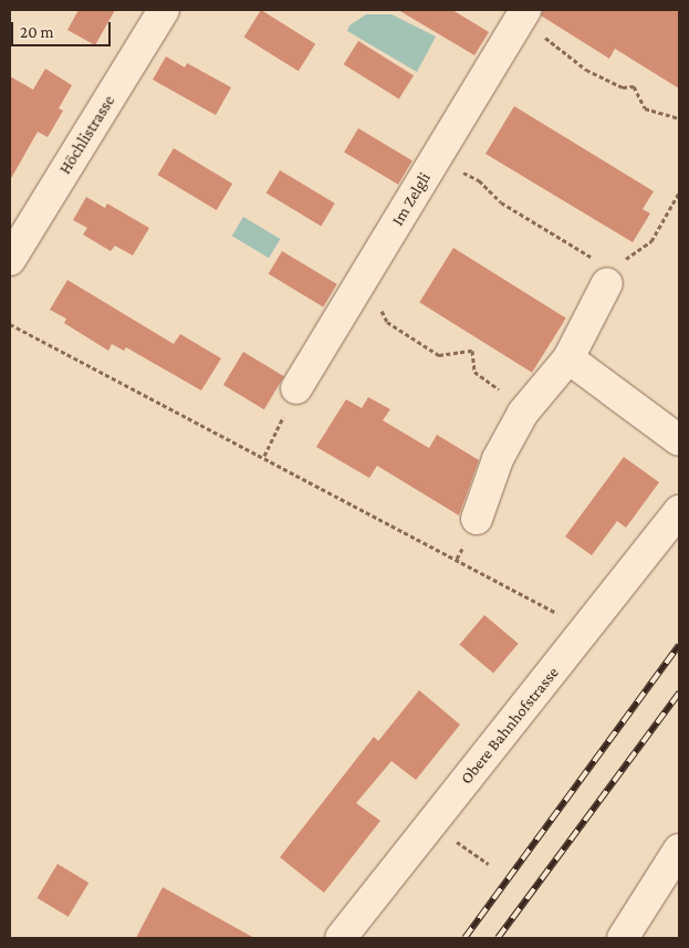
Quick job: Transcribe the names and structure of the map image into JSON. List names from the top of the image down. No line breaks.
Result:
{"streets":{"street":["Höchlistrasse","Im Zelgli","Obere Bahnhofstrasse"]},"scale_bar":"20 m"}
